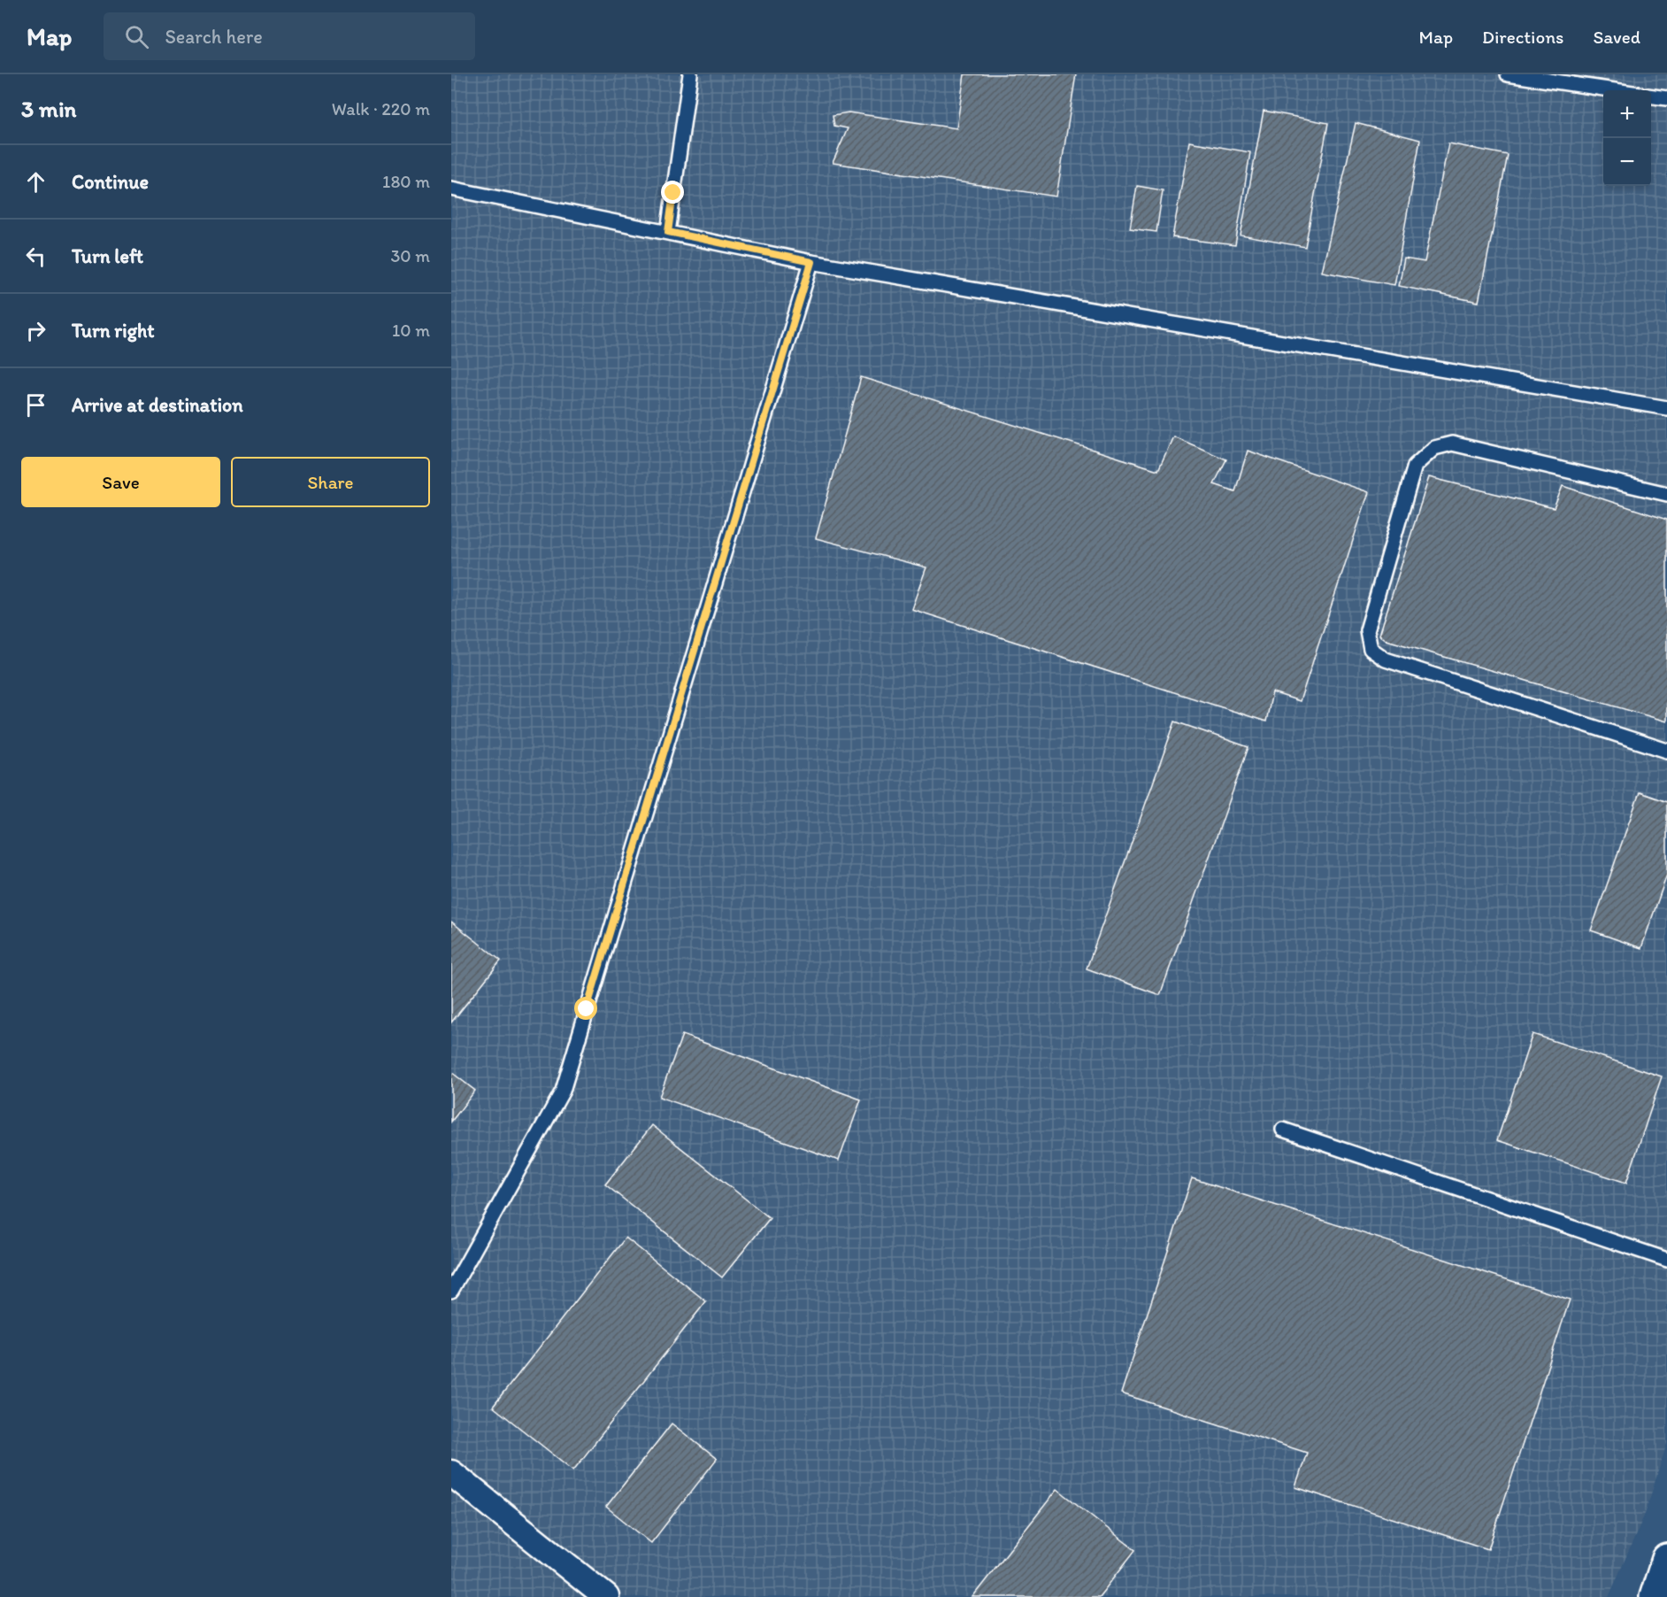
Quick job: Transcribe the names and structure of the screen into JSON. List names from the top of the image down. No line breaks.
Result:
{"page":{"header":"Map","search":"Search here","nav":["Map","Directions","Saved"],"heading":["3 min","Walk · 220 m"],"map_buttons":["+","−"],"list":[["Continue","180 m"],["Turn left","30 m"],["Turn right","10 m"],"Arrive at destination"],"buttons":["Save","Share"]}}
